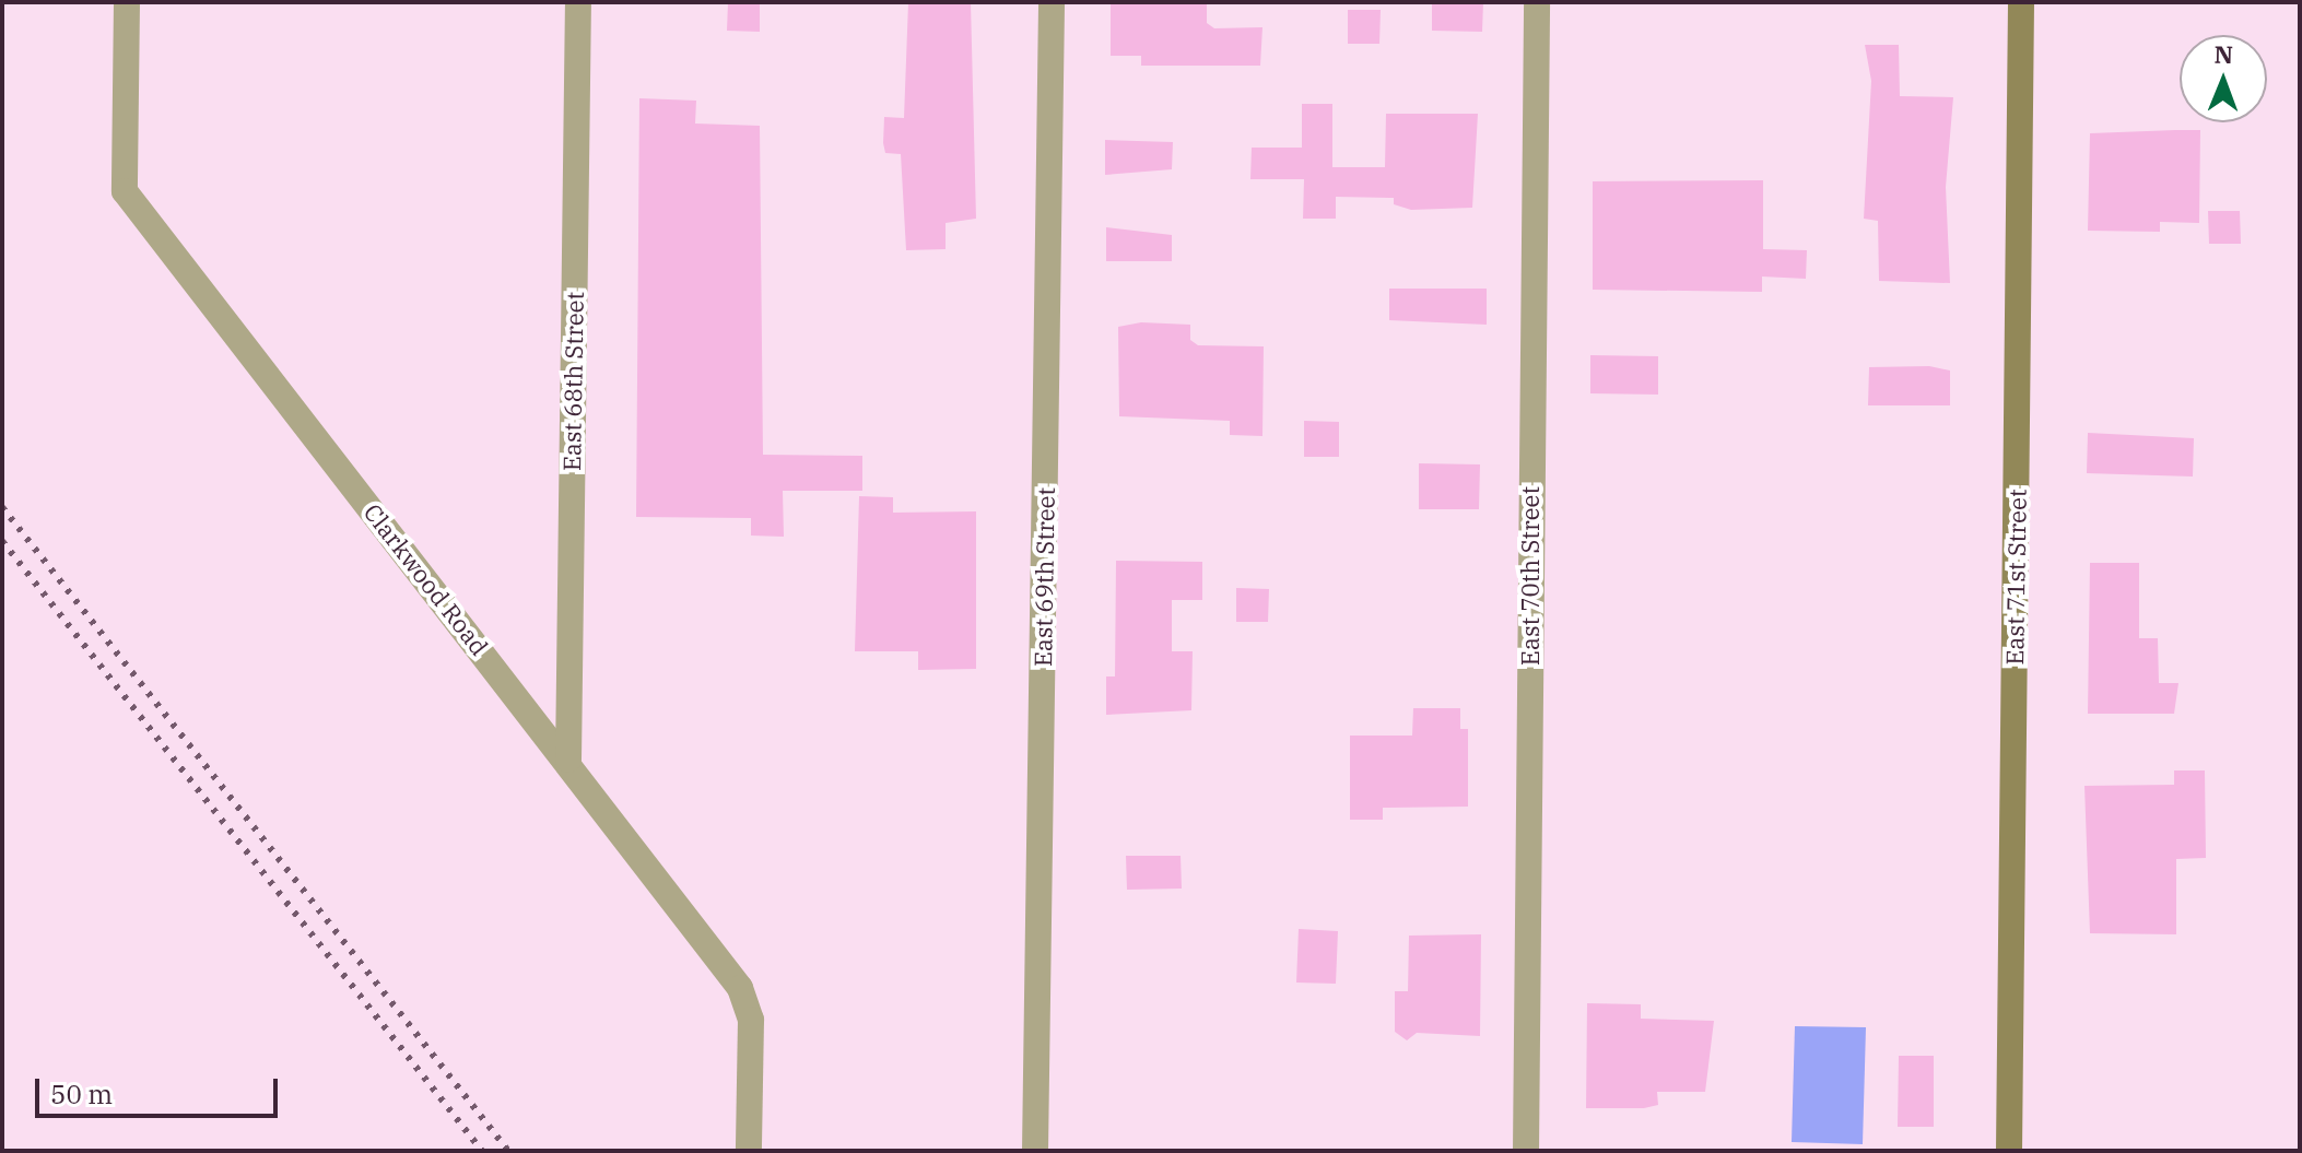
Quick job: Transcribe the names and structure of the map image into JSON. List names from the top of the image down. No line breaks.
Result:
{"streets":{"street":["East 68th Street","East 70th Street","East 69th Street","East 71st Street","Clarkwood Road"]},"crossings":[["East 68th Street","Clarkwood Road"]],"scale_bar":"50 m","north":"top"}
